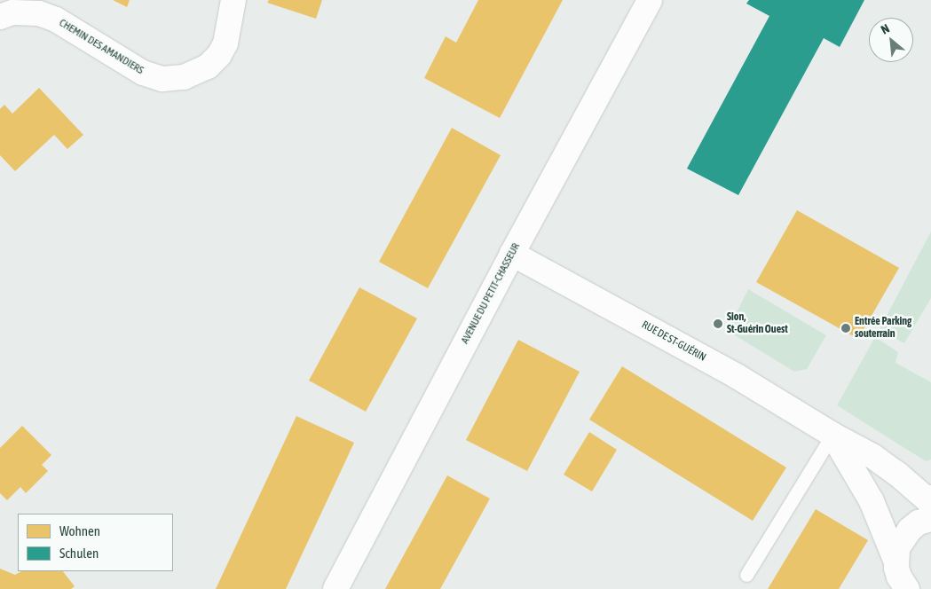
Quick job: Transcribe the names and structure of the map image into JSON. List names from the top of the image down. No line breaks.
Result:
{"streets":{"street":["CHEMIN DES AMANDIERS","AVENUE DU PETIT-CHASSEUR","RUE DE ST-GUÉRIN"]},"crossings":[["AVENUE DU PETIT-CHASSEUR","RUE DE ST-GUÉRIN"]],"places":["Sion, St-Guérin Ouest","Entrée Parking souterrain"],"legend":["Wohnen","Schulen"],"north":"top left"}
